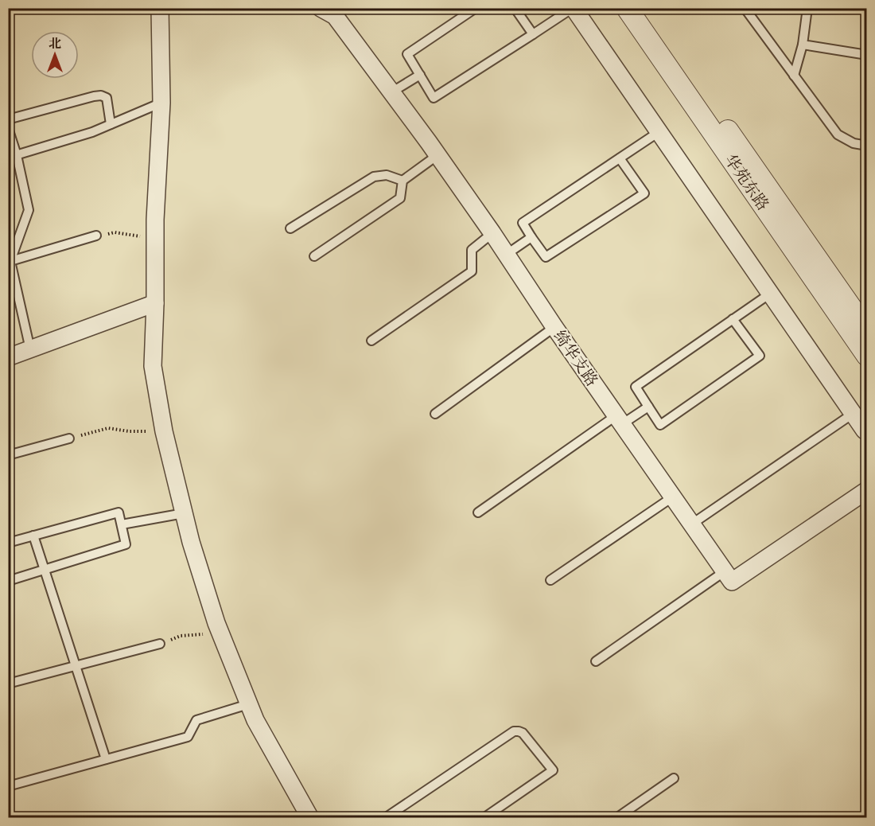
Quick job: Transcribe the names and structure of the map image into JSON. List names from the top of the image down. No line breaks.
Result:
{"streets":{"street":["华苑东路","绮华支路"]},"north":"top"}
